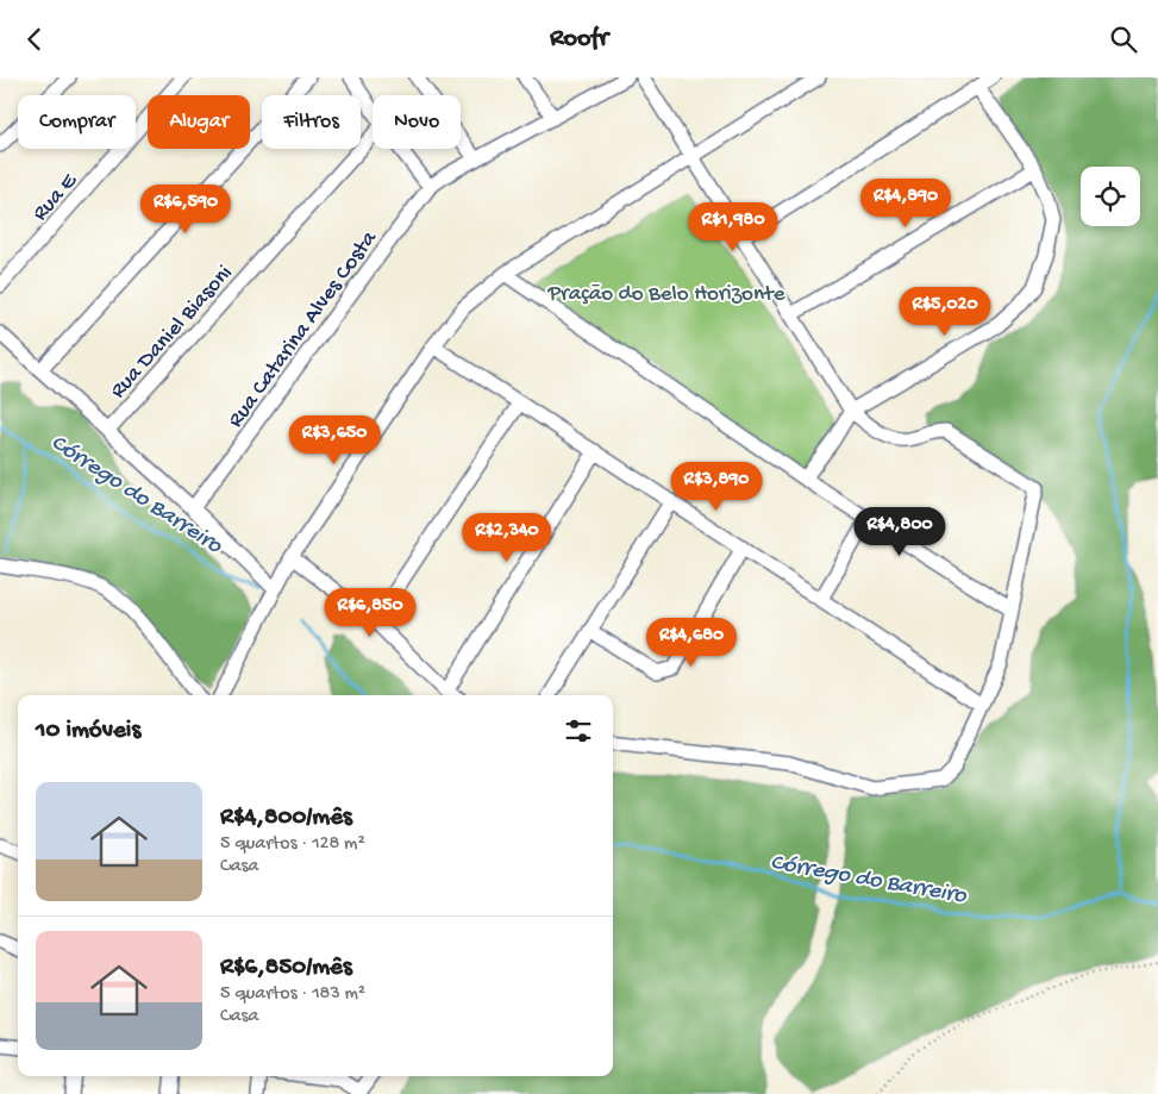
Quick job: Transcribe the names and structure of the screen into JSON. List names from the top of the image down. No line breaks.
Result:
{"streets":{"street":["Rua E","Rua Catarina Alves Costa","Rua Daniel Biasoni"]},"water":["Córrego do Barreiro"],"parks":["Pração do Belo Horizonte"],"page":{"header":"Roofr","chip":["Comprar","Alugar","Filtros","Novo"],"price":["R$4,890","R$6,590","R$1,980","R$5,020","R$3,650","R$3,890","R$4,800","R$2,340","R$6,850","R$4,680"],"heading":"10 imóveis","list":[{"name":"R$4,800/mês","note":"5 quartos · 128 m² · Casa"},{"name":"R$6,850/mês","note":"5 quartos · 183 m² · Casa"}]}}
